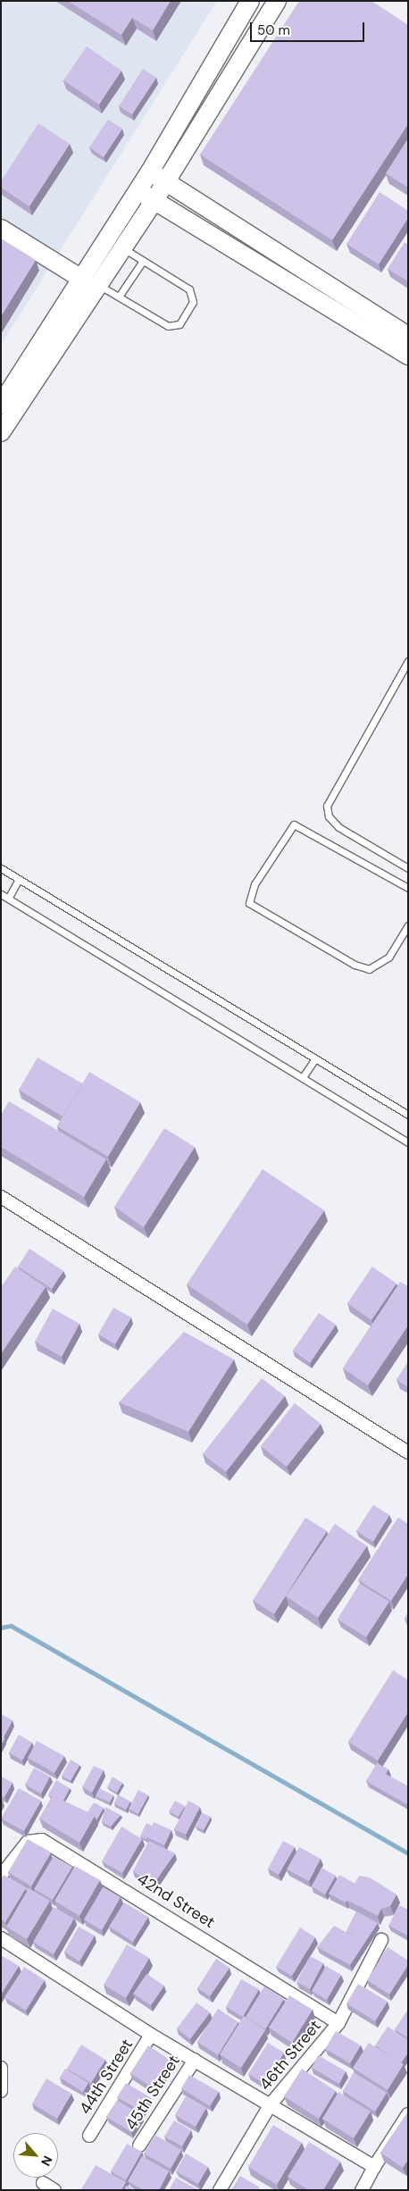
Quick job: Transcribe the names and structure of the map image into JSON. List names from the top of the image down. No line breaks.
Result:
{"streets":{"street":["42nd Street","46th Street","44th Street","45th Street"]},"crossings":[["42nd Street","46th Street"]],"scale_bar":"50 m","north":"bottom right"}
